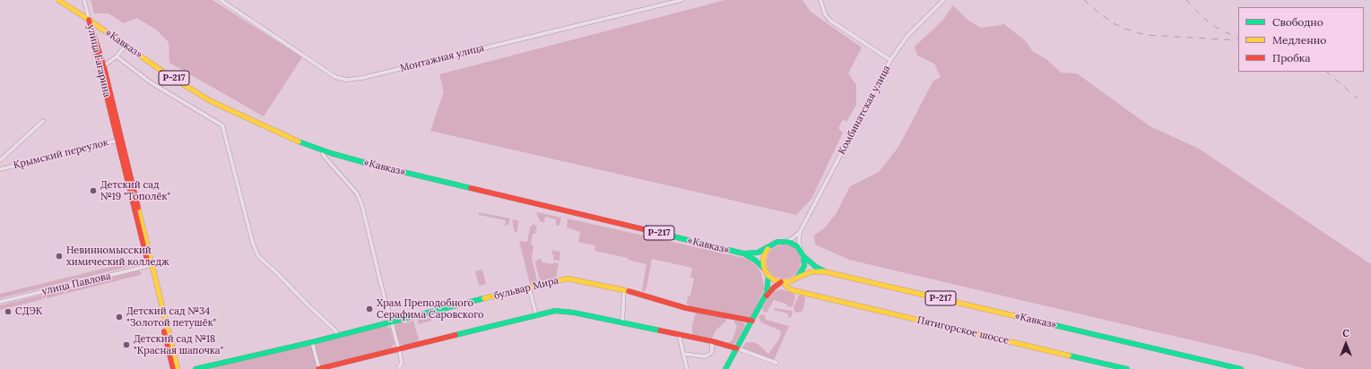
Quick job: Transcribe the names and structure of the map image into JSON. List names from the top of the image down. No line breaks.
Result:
{"streets":{"main road":["«Кавказ»","улица Гагарина","Р-217","бульвар Мира","Пятигорское шоссе"],"street":["Монтажная улица","Комбинатская улица","Крымский переулок","улица Павлова"]},"crossings":[["«Кавказ»","улица Гагарина"],["«Кавказ»","Комбинатская улица"],["«Кавказ»","Пятигорское шоссе"],["улица Гагарина","Крымский переулок"],["улица Гагарина","улица Павлова"],["Комбинатская улица","Пятигорское шоссе"]],"places":["Детский сад №19 \"Тополёк\"","Невинномысский химический колледж","Храм Преподобного Серафима Саровского","СДЭК","Детский сад №34 \"Золотой петушёк\"","Детский сад №18 \"Красная шапочка\""],"legend":["Свободно","Медленно","Пробка"],"north":"top"}
